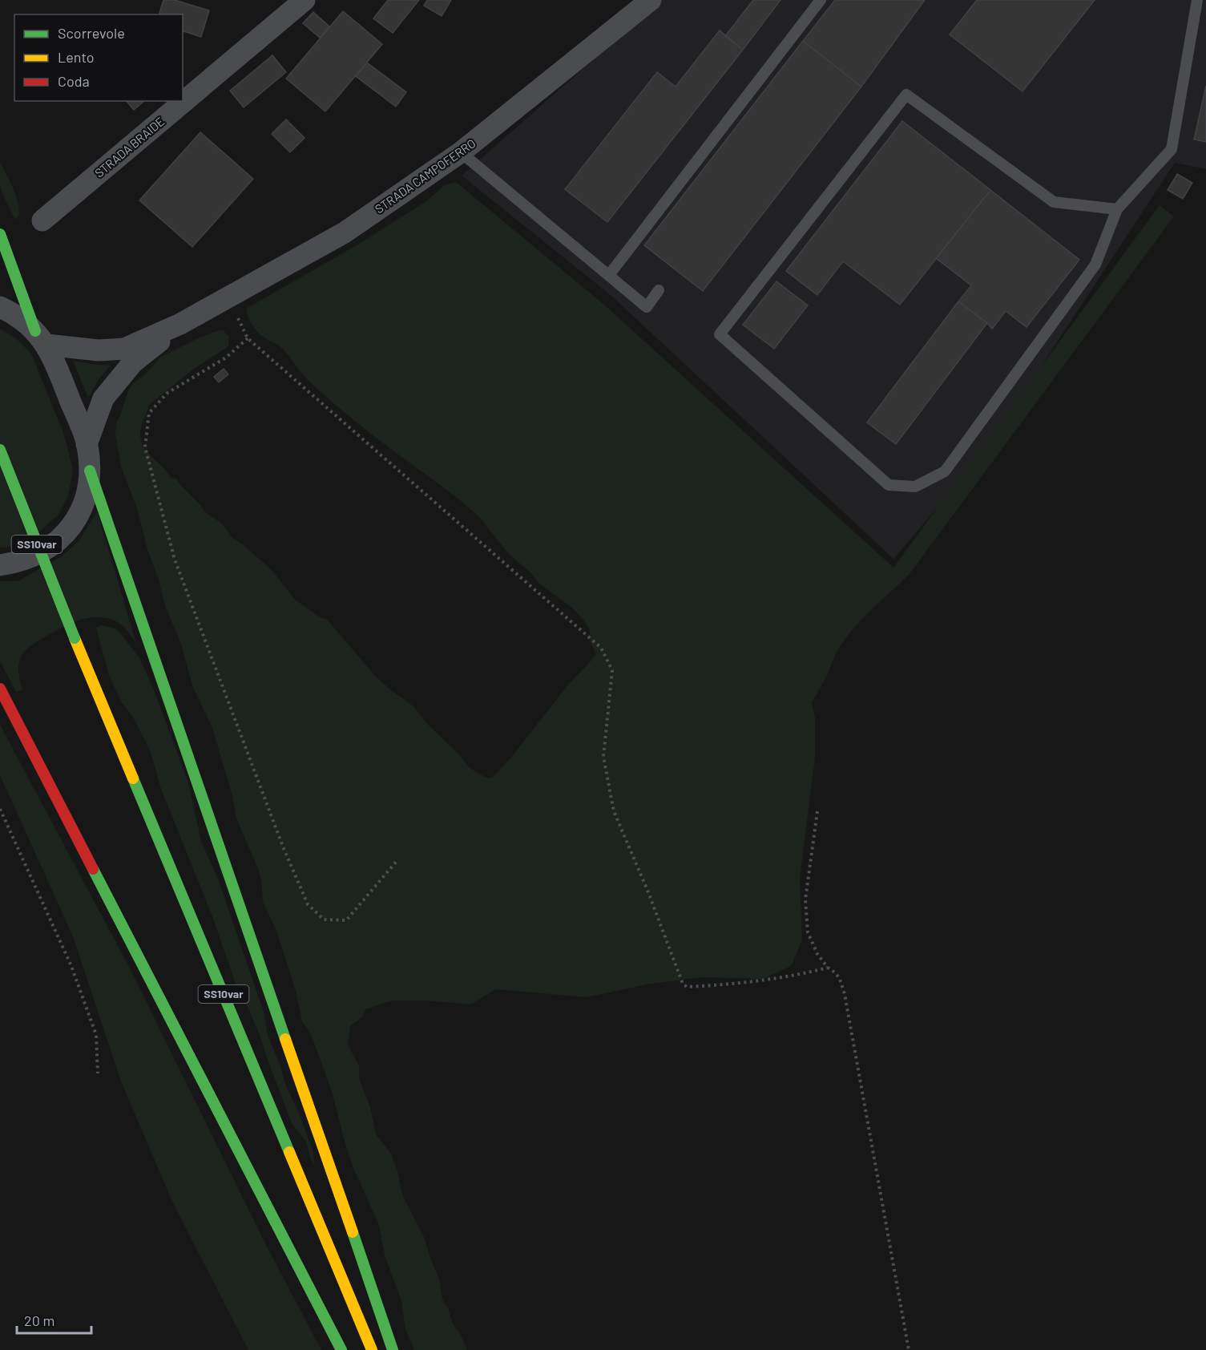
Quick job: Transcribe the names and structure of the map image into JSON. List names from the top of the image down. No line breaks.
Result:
{"streets":{"highway":["SS10var"],"street":["STRADA BRAIDE","STRADA CAMPOFERRO"]},"legend":["Scorrevole","Lento","Coda"],"scale_bar":"20 m"}
